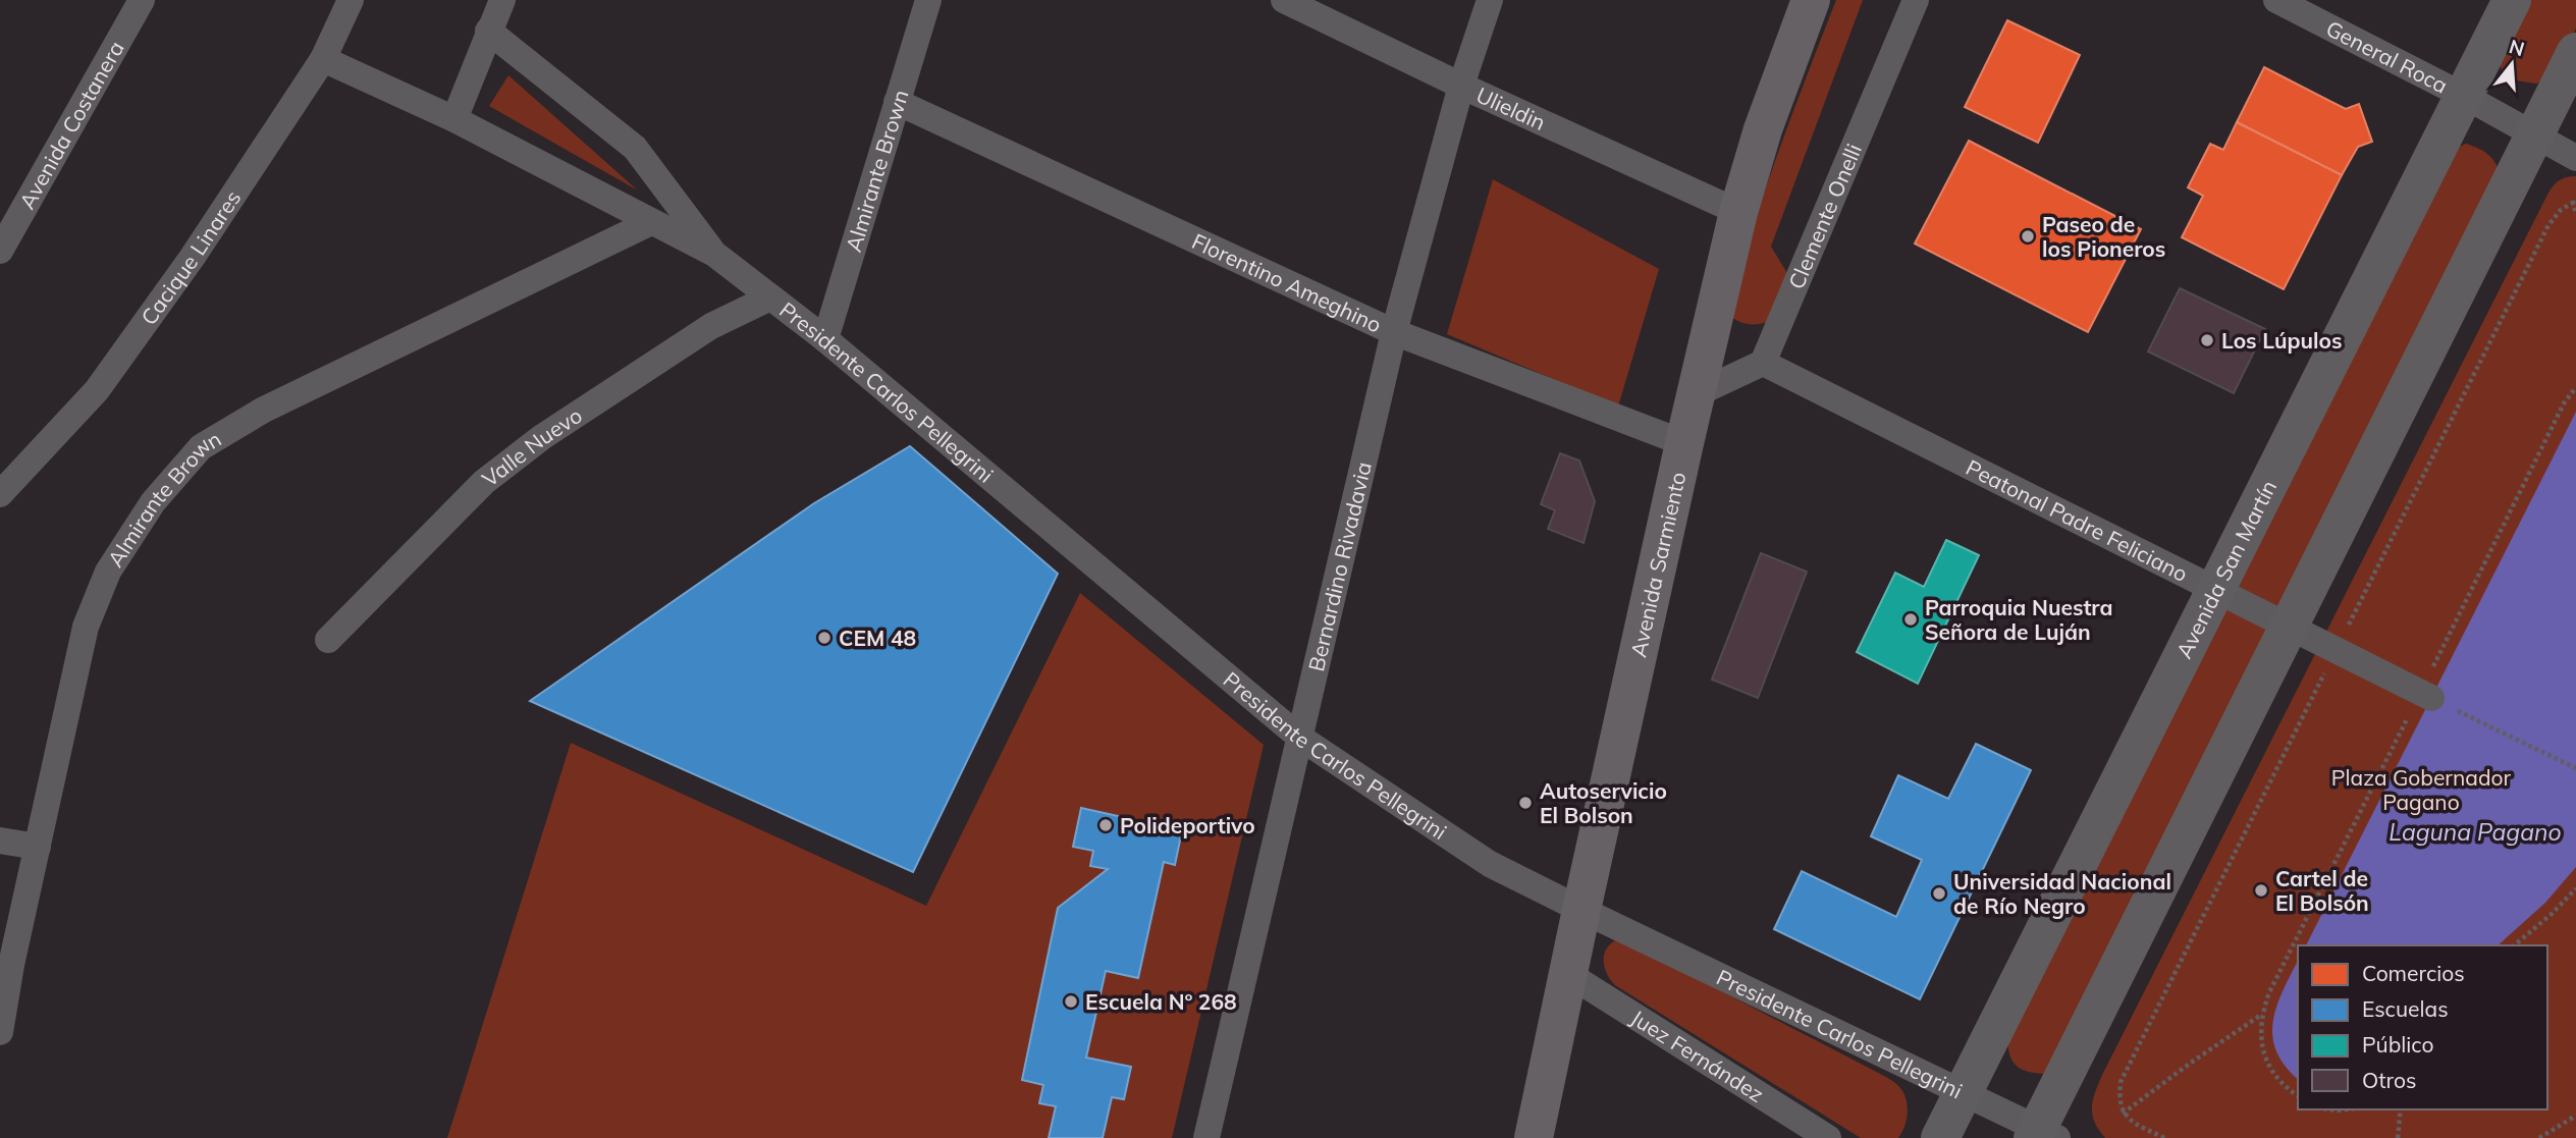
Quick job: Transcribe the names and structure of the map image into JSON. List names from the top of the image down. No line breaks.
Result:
{"streets":{"highway":["Avenida Sarmiento"],"main road":["Avenida San Martín"],"street":["General Roca","Ulieldin","Avenida Costanera","Almirante Brown","Clemente Onelli","Cacique Linares","Florentino Ameghino","Presidente Carlos Pellegrini","Valle Nuevo","Peatonal Padre Feliciano","Bernardino Rivadavia","Juez Fernández"]},"crossings":[["General Roca","Avenida San Martín"],["Ulieldin","Avenida Sarmiento"],["Ulieldin","Bernardino Rivadavia"],["Almirante Brown","Florentino Ameghino"],["Almirante Brown","Presidente Carlos Pellegrini"],["Clemente Onelli","Peatonal Padre Feliciano"],["Cacique Linares","Presidente Carlos Pellegrini"],["Florentino Ameghino","Avenida Sarmiento"],["Florentino Ameghino","Bernardino Rivadavia"],["Presidente Carlos Pellegrini","Valle Nuevo"],["Presidente Carlos Pellegrini","Avenida Sarmiento"],["Presidente Carlos Pellegrini","Bernardino Rivadavia"],["Presidente Carlos Pellegrini","Avenida San Martín"],["Peatonal Padre Feliciano","Avenida San Martín"],["Avenida Sarmiento","Juez Fernández"]],"water":["Laguna Pagano"],"parks":["Plaza Gobernador Pagano"],"places":["Paseo de los Pioneros","Los Lúpulos","Parroquia Nuestra Señora de Luján","CEM 48","Autoservicio El Bolson","Polideportivo","Cartel de El Bolsón","Universidad Nacional de Río Negro","Escuela Nº 268"],"legend":["Comercios","Escuelas","Público","Otros"],"north":"top"}
